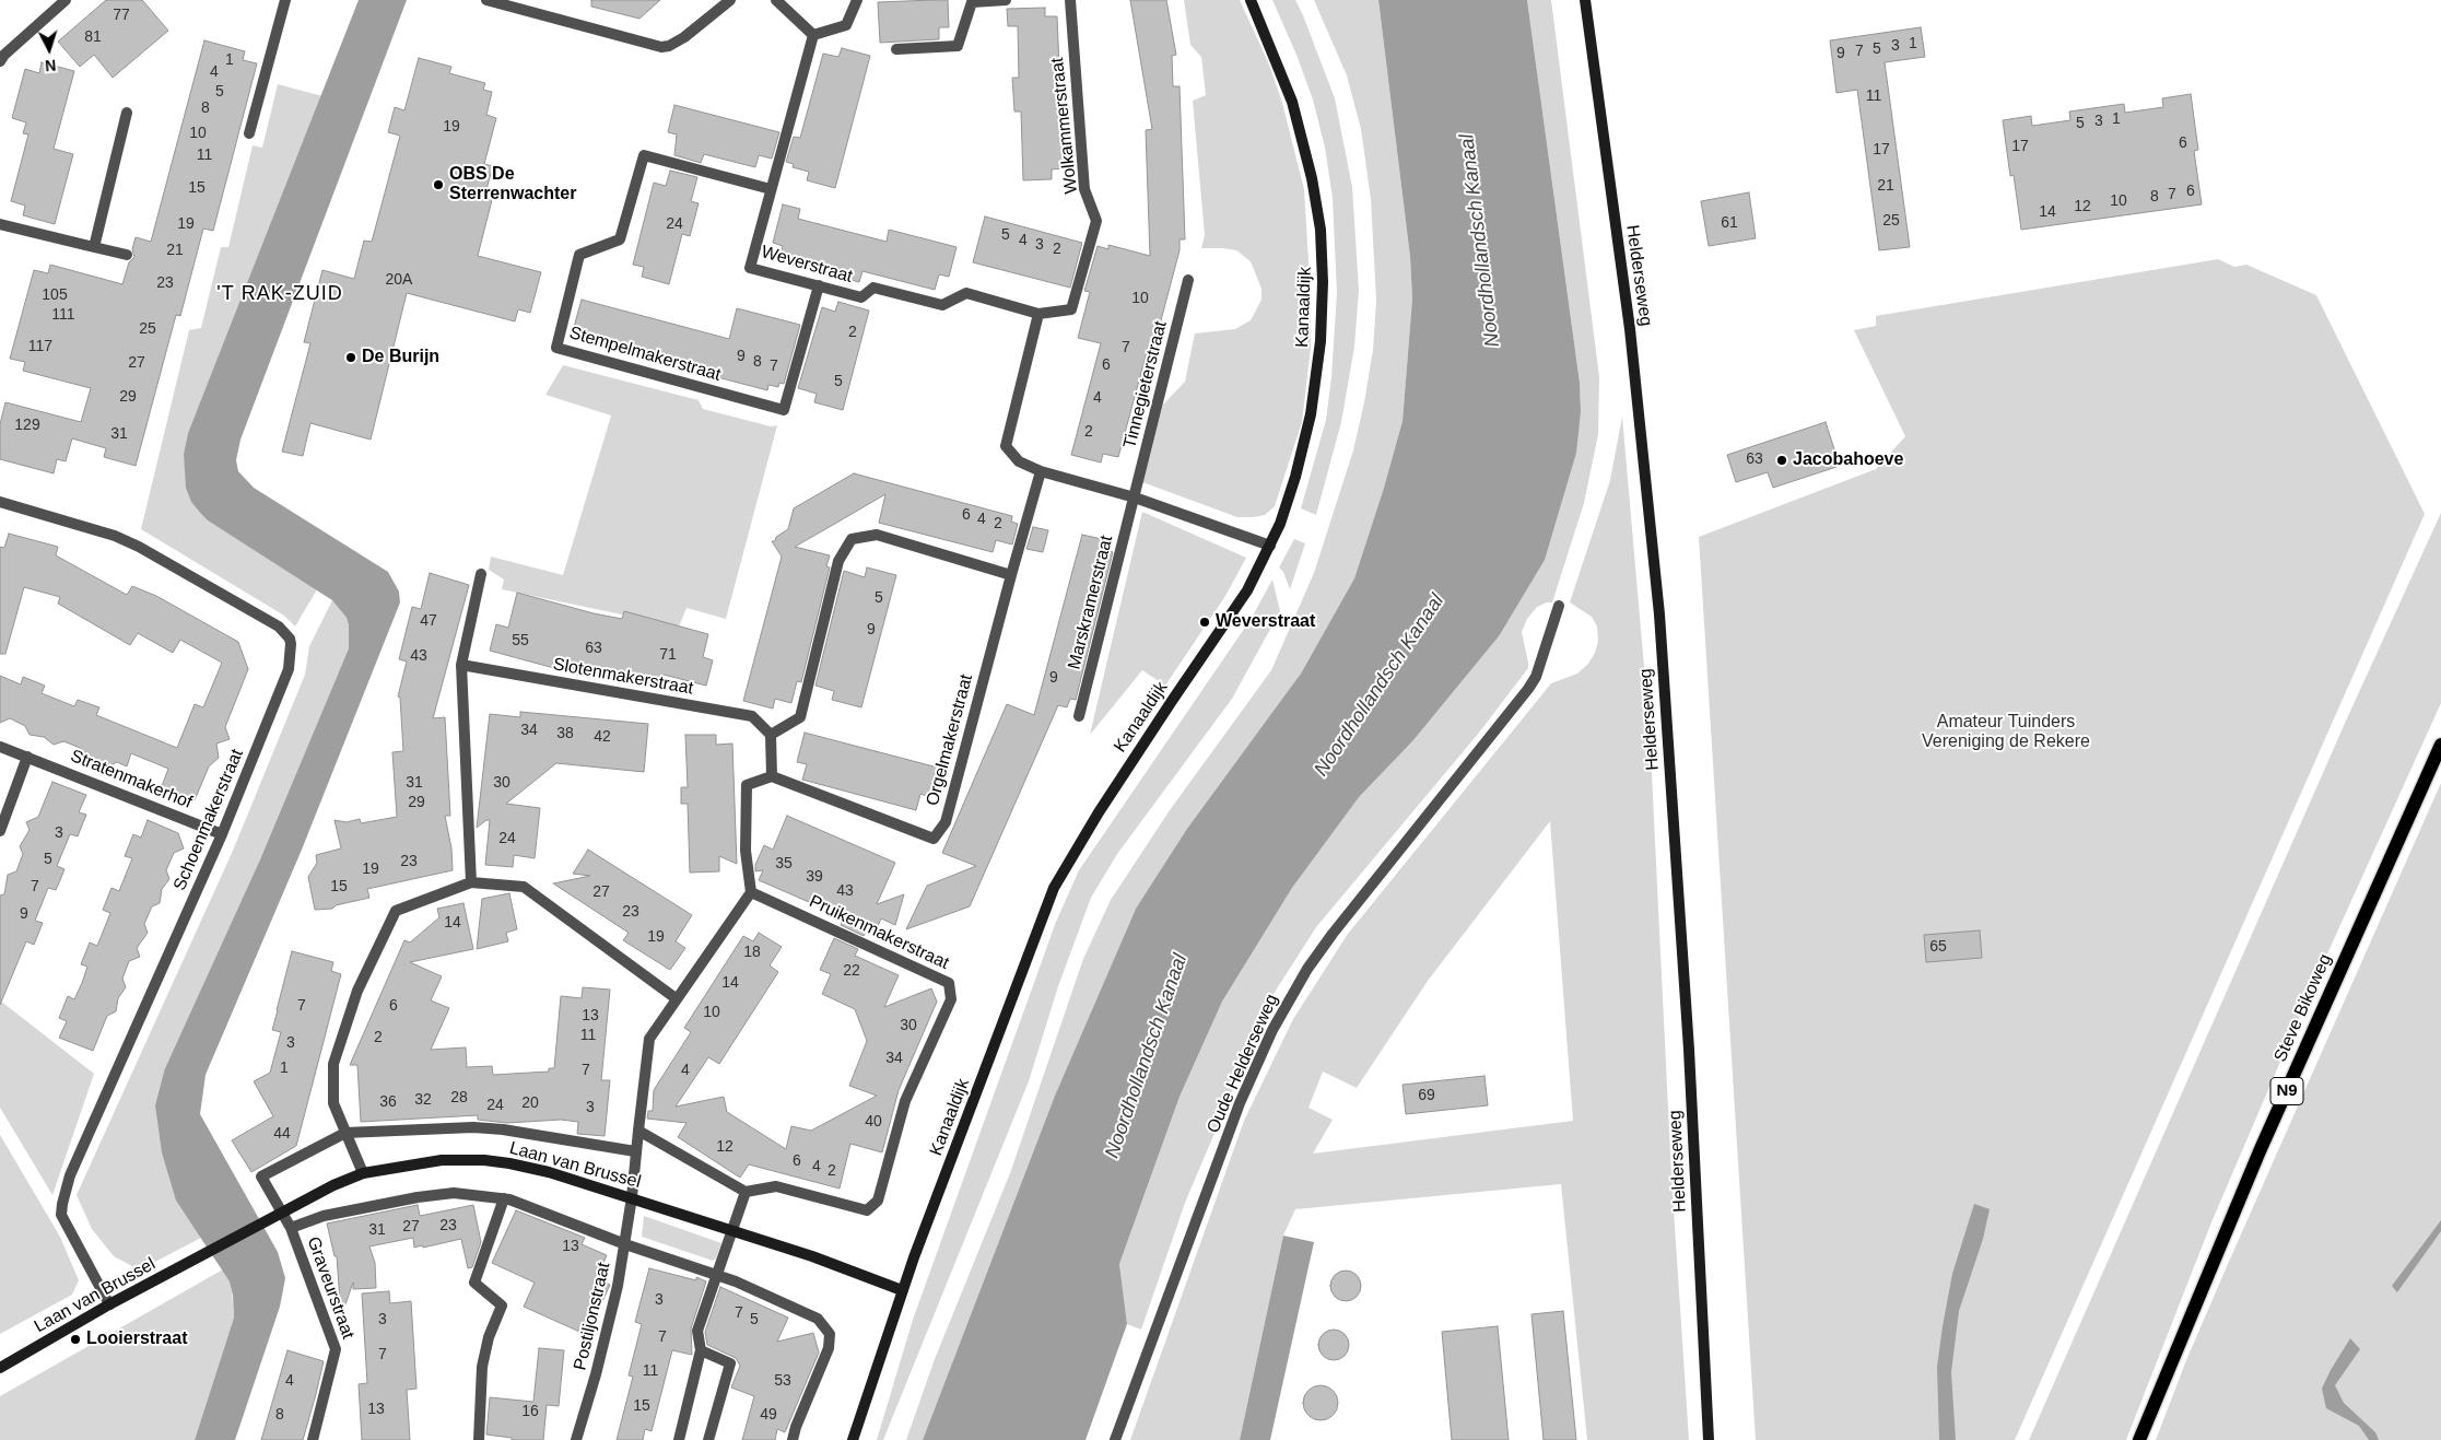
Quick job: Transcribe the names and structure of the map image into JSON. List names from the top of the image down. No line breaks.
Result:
{"streets":{"main road":["Steve Bikoweg","N9"],"street":["Wolkammerstraat","Weverstraat","Helderseweg","Kanaaldijk","Stempelmakerstraat","Tinnegieterstraat","Marskramerstraat","Slotenmakerstraat","Orgelmakerstraat","Stratenmakerhof","Schoenmakerstraat","Pruikenmakerstraat","Oude Helderseweg","Laan van Brussel","Graveurstraat","Postiljonstraat"]},"crossings":[["Wolkammerstraat","Weverstraat"],["Weverstraat","Stempelmakerstraat"],["Kanaaldijk","Laan van Brussel"],["Tinnegieterstraat","Marskramerstraat"],["Stratenmakerhof","Schoenmakerstraat"],["Schoenmakerstraat","Laan van Brussel"],["Laan van Brussel","Graveurstraat"],["Laan van Brussel","Postiljonstraat"]],"districts":["'T RAK-ZUID"],"water":["Noordhollandsch Kanaal"],"parks":["Amateur Tuinders Vereniging de Rekere"],"places":["OBS De Sterrenwachter","De Burijn","Jacobahoeve","Weverstraat","Looierstraat"],"house_numbers":["77","81","1","3","5","7","9","1","4","5","11","8","1","3","5","19","10","6","17","17","11","21","15","6","7","8","10","12","14","25","61","19","24","5","4","3","2","21","20A","23","105","10","111","25","2","117","7","9","8","27","6","7","5","29","4","129","2","31","63","6","4","2","5","47","9","55","63","71","43","9","34","38","42","31","30","29","3","24","5","23","35","19","39","7","15","43","27","23","9","14","19","65","18","22","14","7","6","10","13","30","11","2","3","34","1","7","4","69","28","32","36","20","24","3","40","44","12","6","4","2","23","27","31","13","3","7","3","5","7","7","11","4","53","15","13","16","8","49"],"north":"bottom"}
